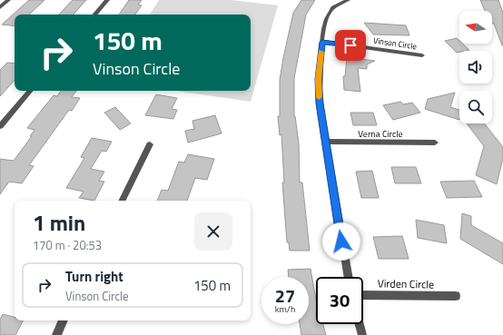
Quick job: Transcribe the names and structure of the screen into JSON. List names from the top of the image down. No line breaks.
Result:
{"streets":{"street":["Vinson Circle","Verna Circle","Virden Circle"]},"north":"left","page":{"turn":["150 m","Vinson Circle"],"heading":["1 min","170 m · 20:53"],"list":[{"name":"Turn right","note":"Vinson Circle","value":"150 m"}],"speed":"27 km/h","limit":"30"}}
